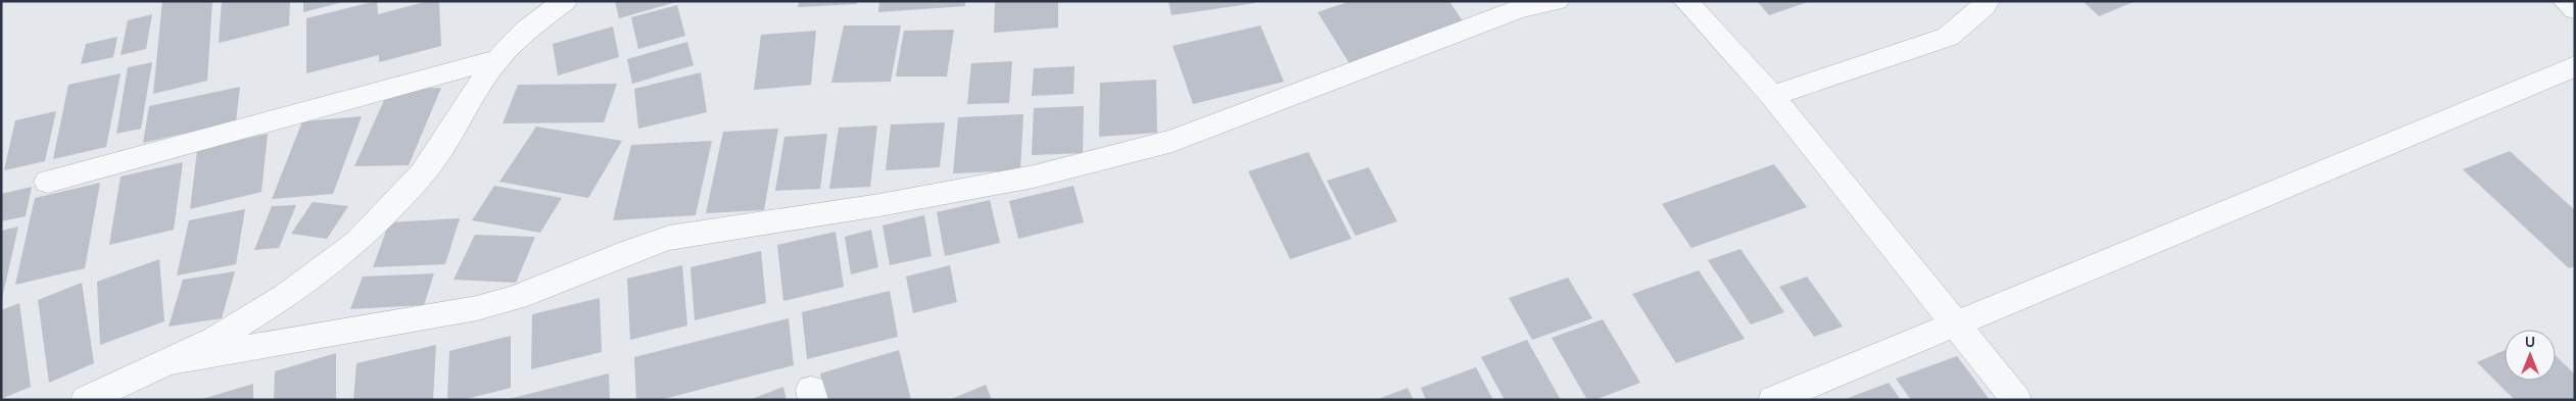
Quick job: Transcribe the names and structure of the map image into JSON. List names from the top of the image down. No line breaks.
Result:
{"north":"top"}
